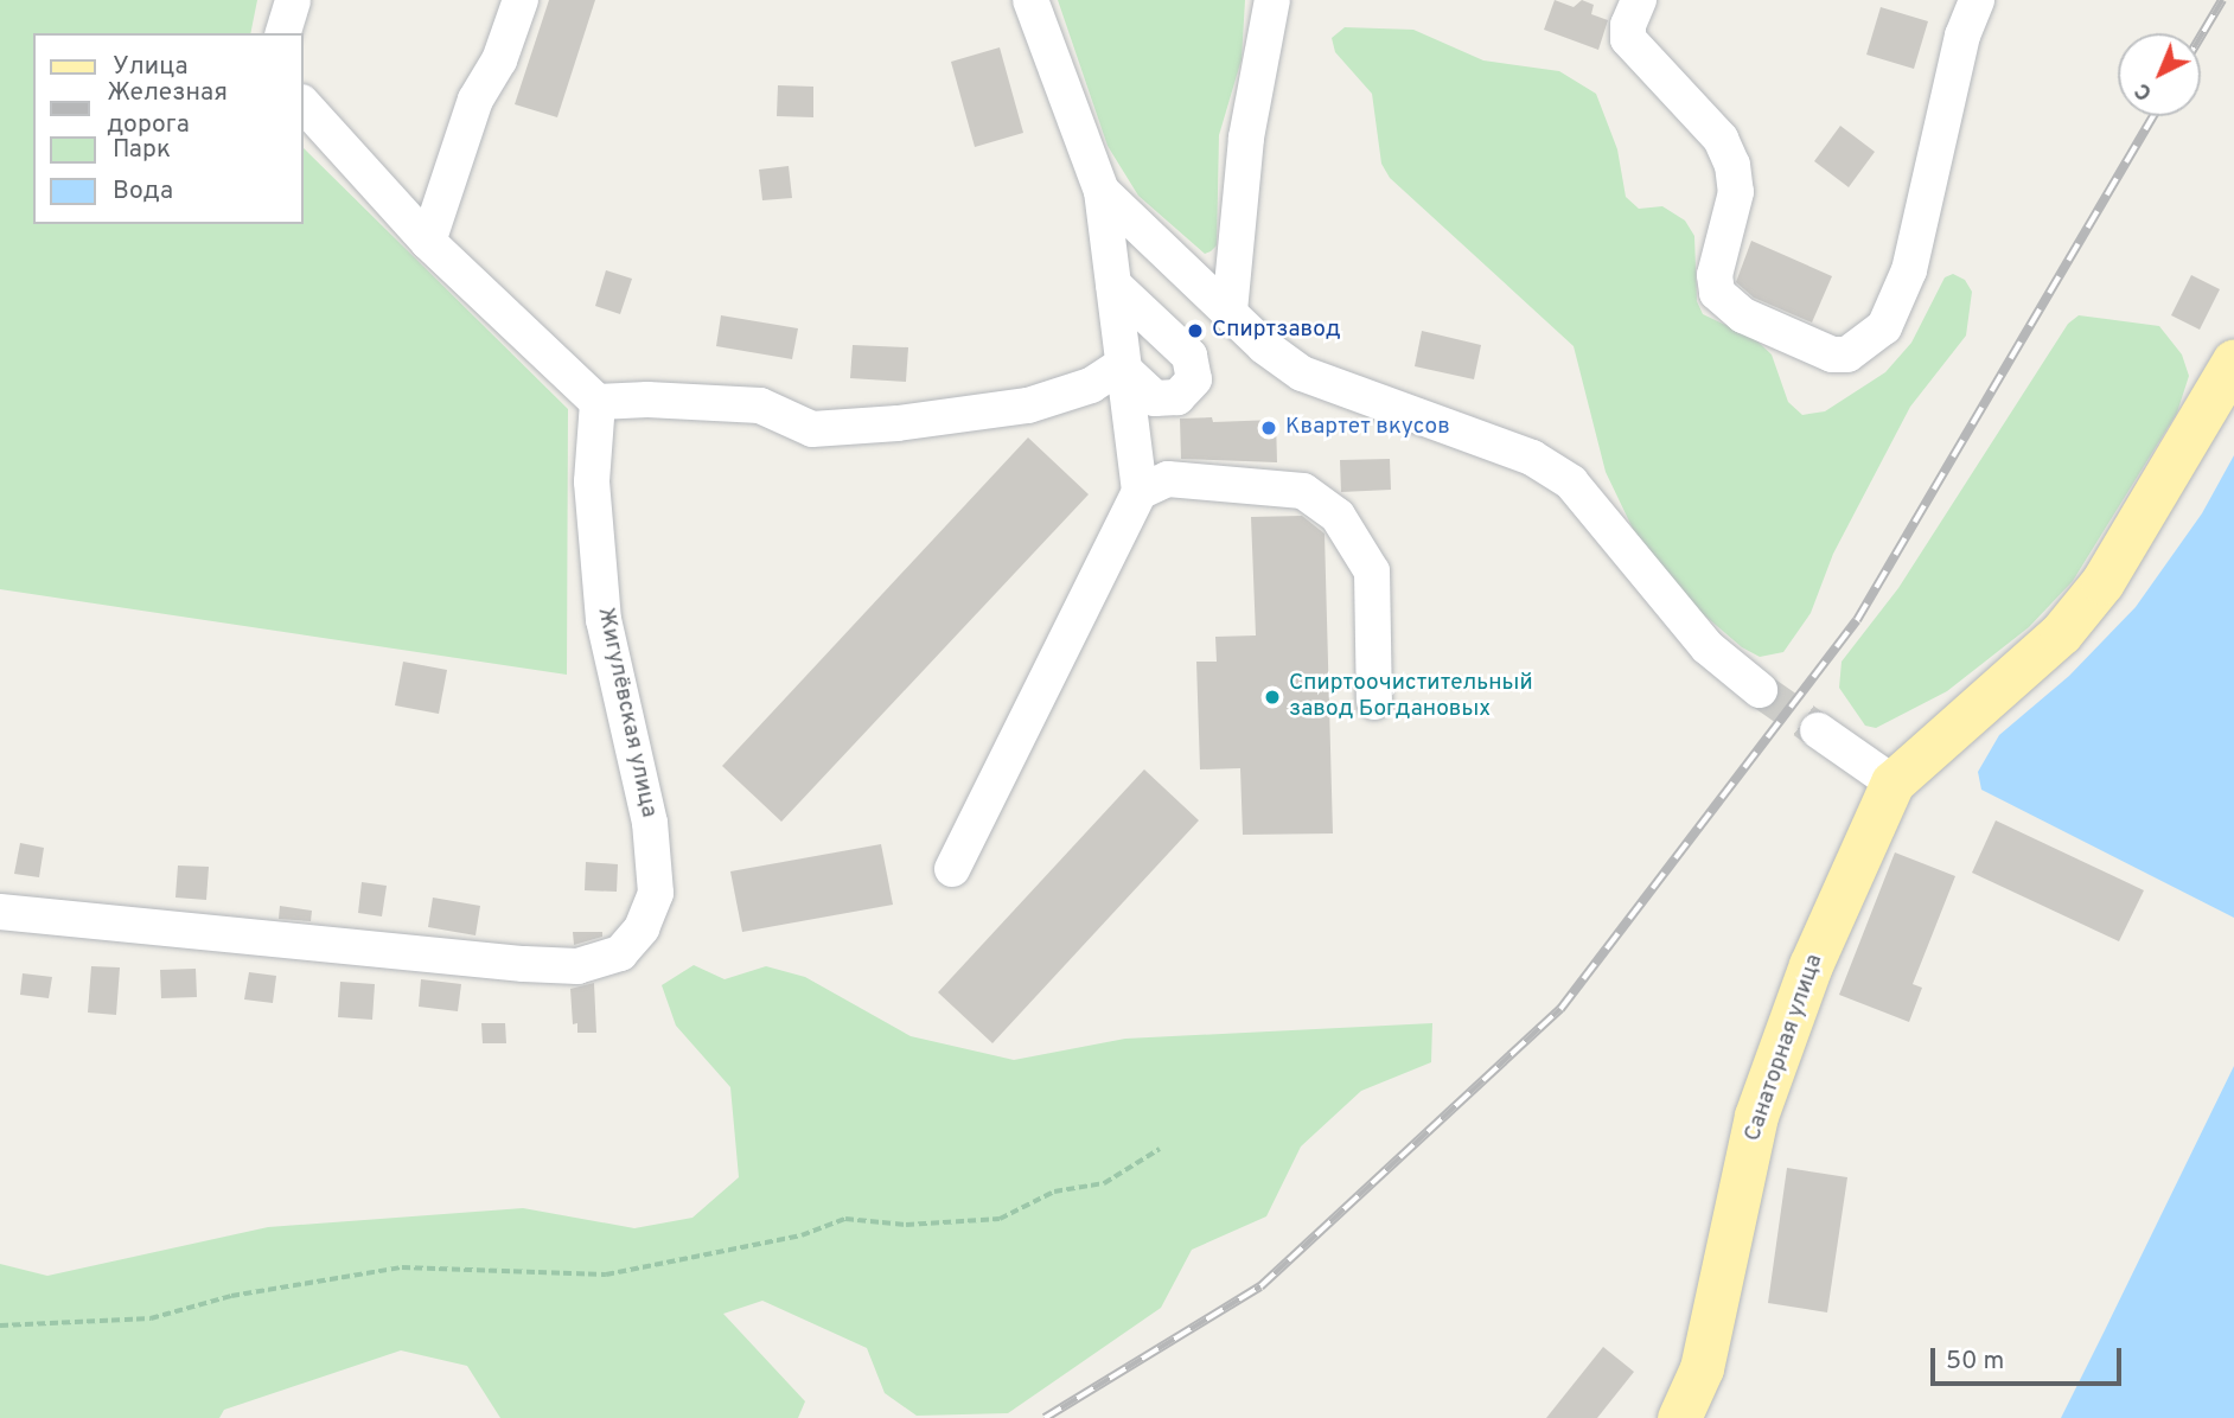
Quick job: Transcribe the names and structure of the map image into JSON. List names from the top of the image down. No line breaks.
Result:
{"streets":{"main road":["Санаторная улица"],"street":["Жигулёвская улица"]},"places":["Спиртзавод","Квартет вкусов","Спиртоочистительный завод Богдановых"],"legend":["Улица","Железная дорога","Парк","Вода"],"scale_bar":"50 m","north":"bottom left"}
